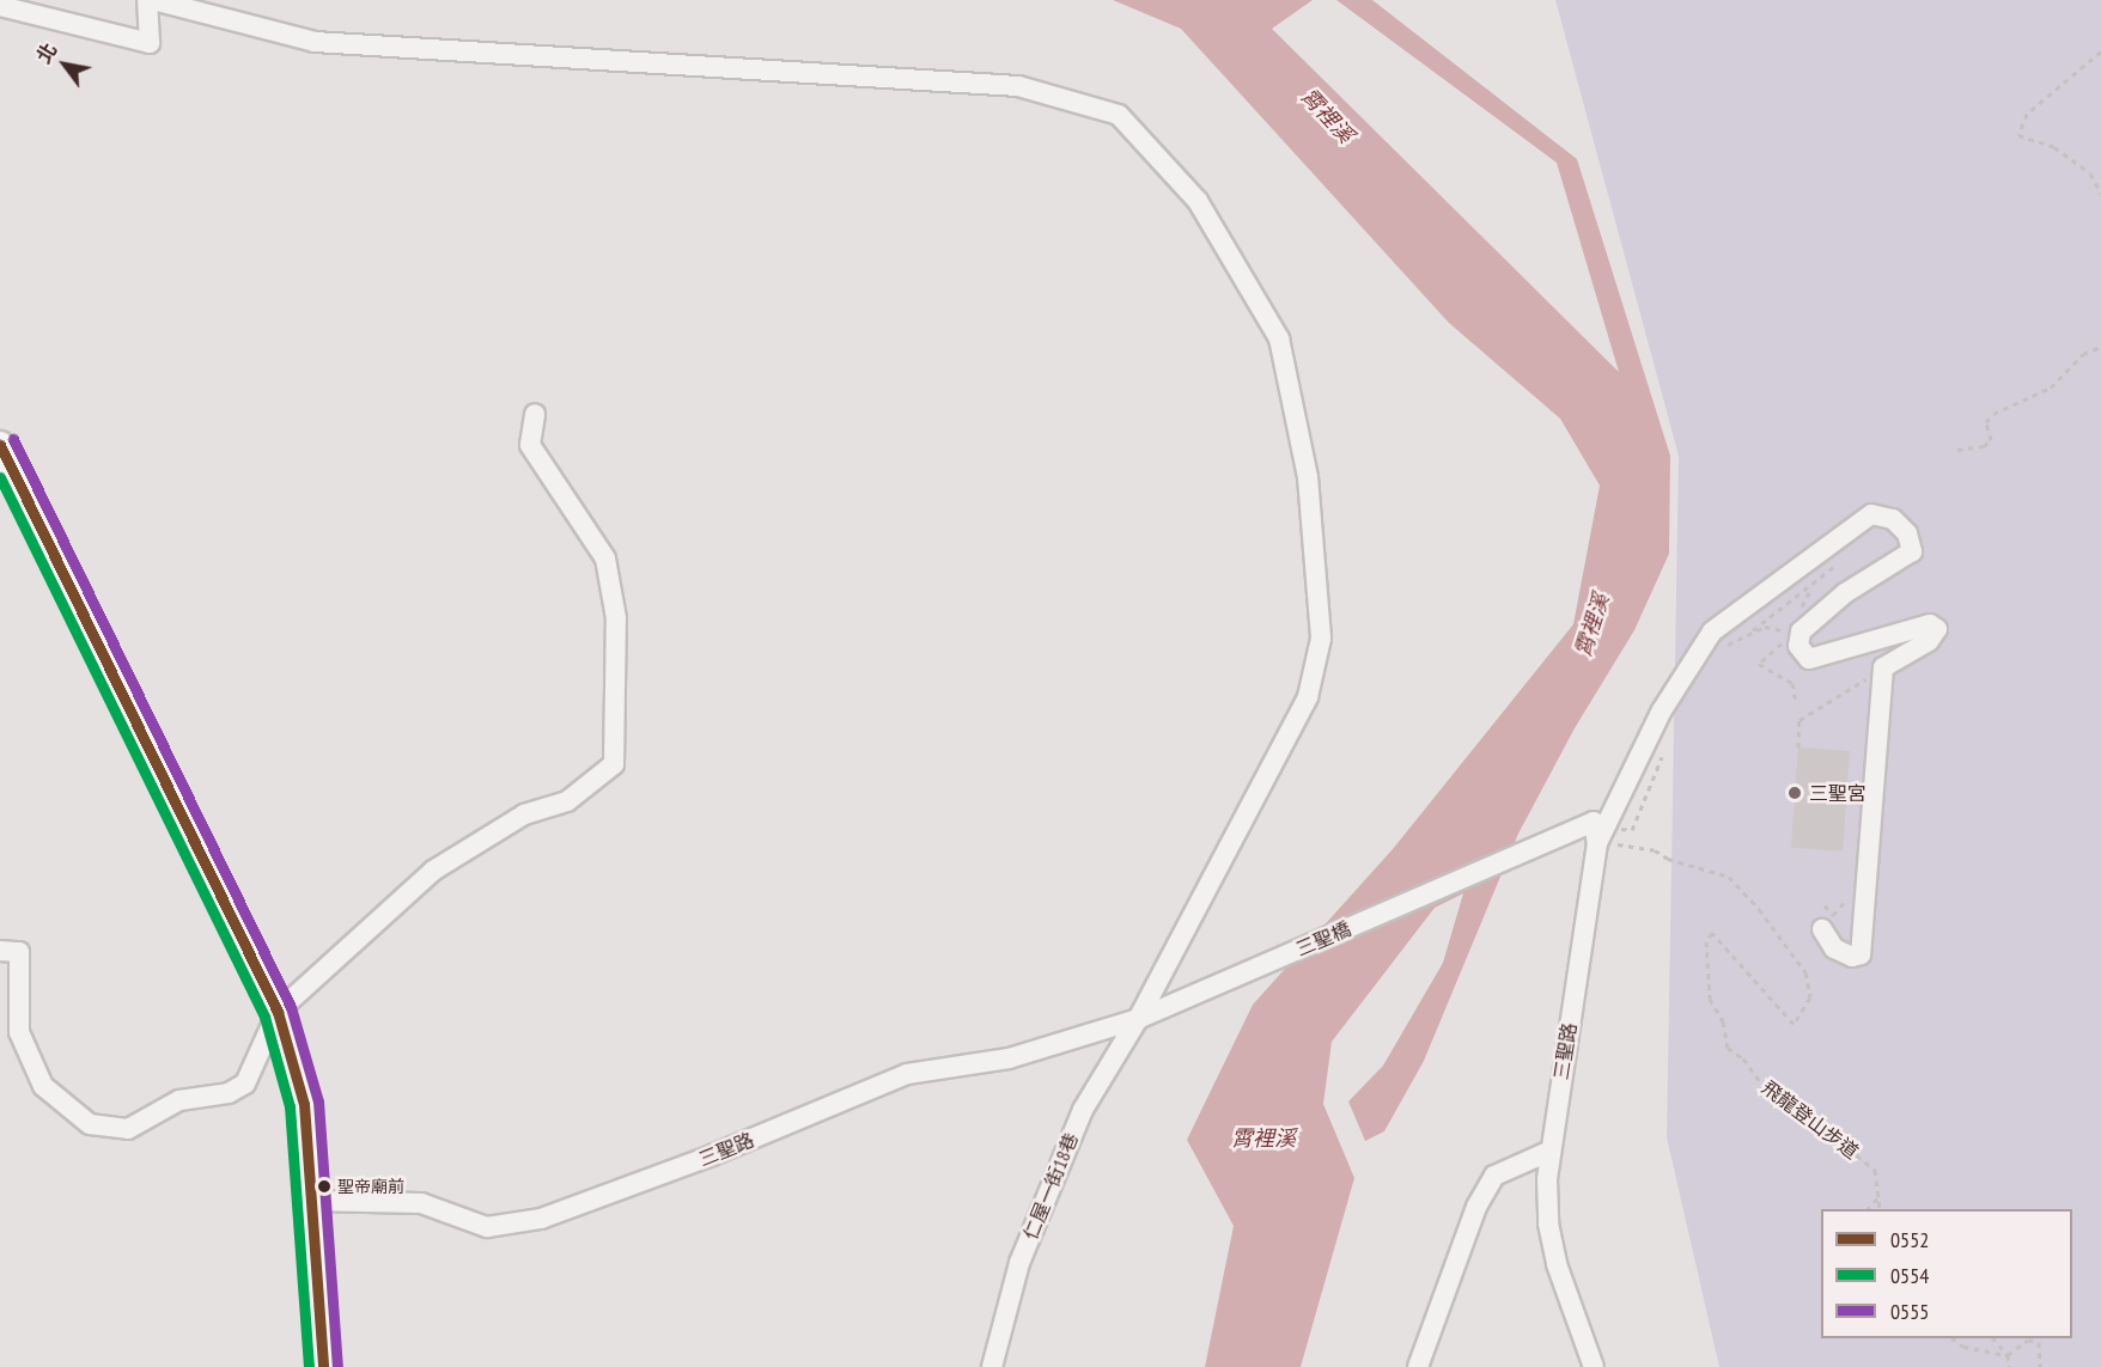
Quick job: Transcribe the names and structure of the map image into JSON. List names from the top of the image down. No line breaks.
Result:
{"streets":{"street":["三聖橋","三聖路","仁屋一街18巷"],"path":["飛龍登山步道"]},"crossings":[["三聖橋","三聖路"],["三聖橋","飛龍登山步道"],["三聖橋","仁屋一街18巷"],["三聖路","飛龍登山步道"],["三聖路","仁屋一街18巷"]],"water":["霄裡溪"],"places":["三聖宮","聖帝廟前"],"lines":["transit line 0555","transit line 0552","transit line 0554"],"legend":["0552","0554","0555"],"north":"top left"}
